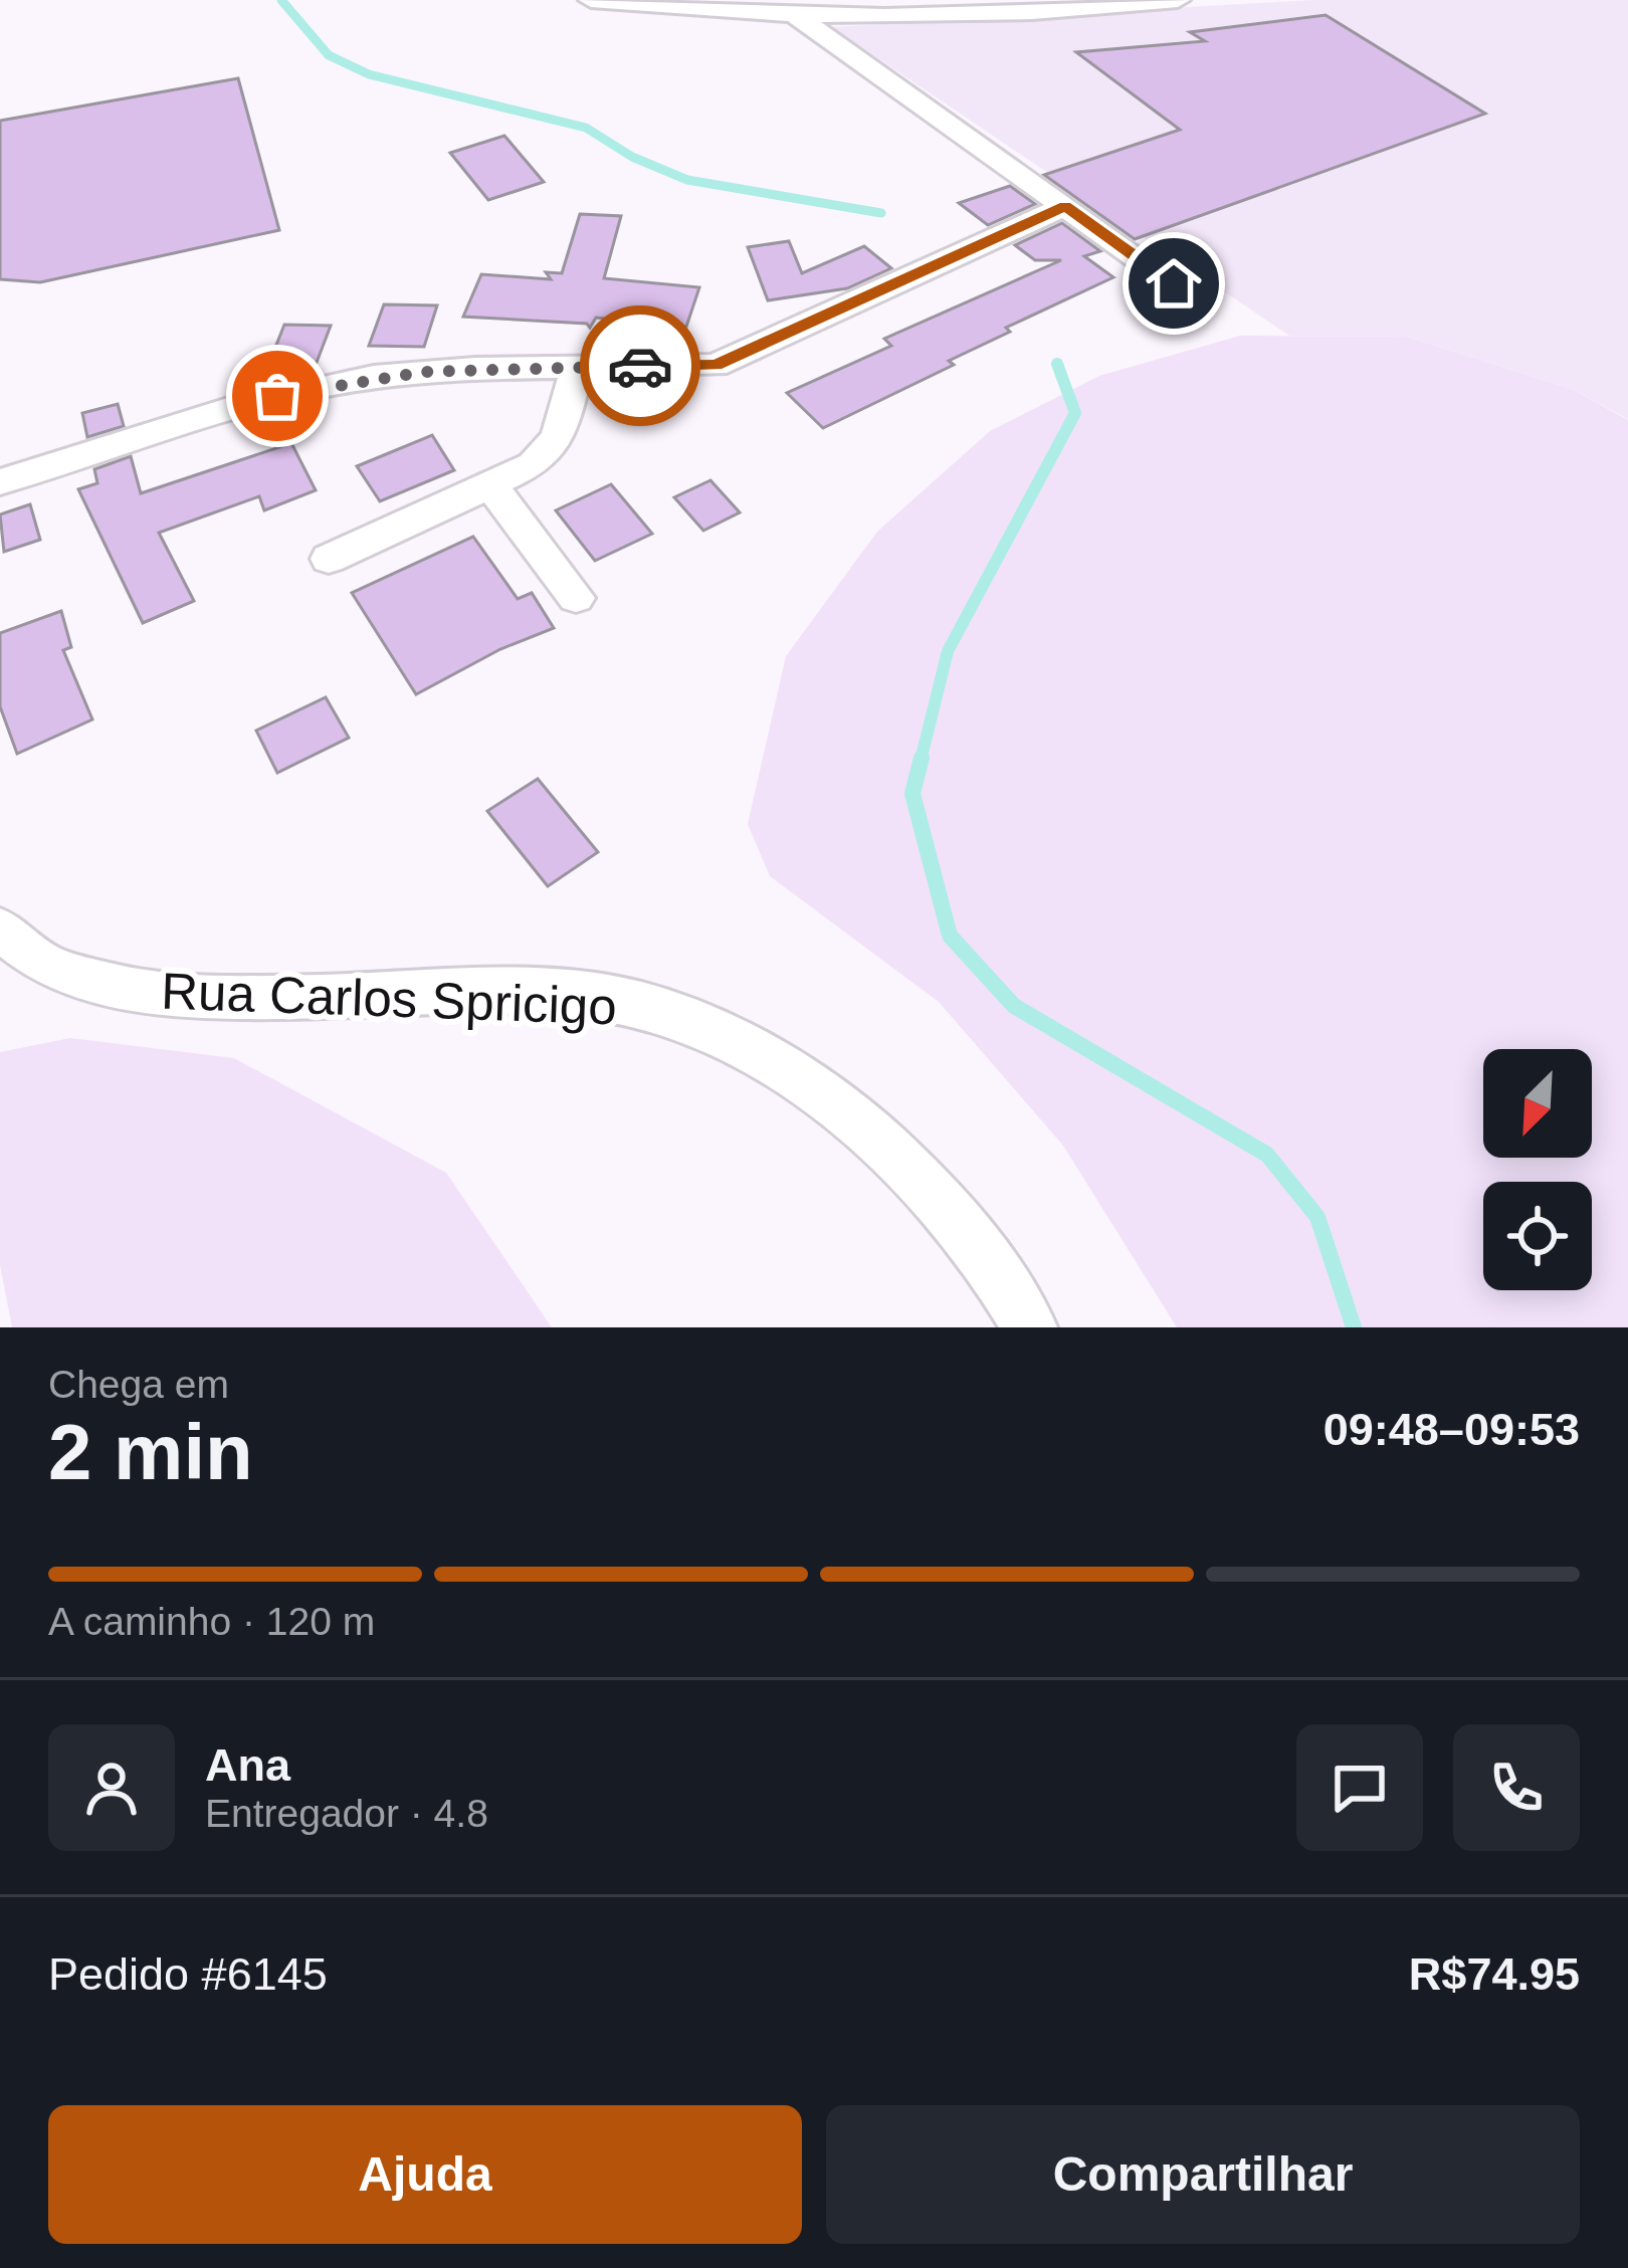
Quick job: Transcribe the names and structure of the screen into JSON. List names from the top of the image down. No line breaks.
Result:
{"streets":{"street":["Rua Carlos Spricigo"]},"north":"bottom left","page":{"heading":["2 min","Chega em","09:48–09:53"],"panel":["Ana","Entregador · 4.8","Pedido #6145","R$74.95"],"bar":"A caminho · 120 m","buttons":["Ajuda","Compartilhar"]}}
